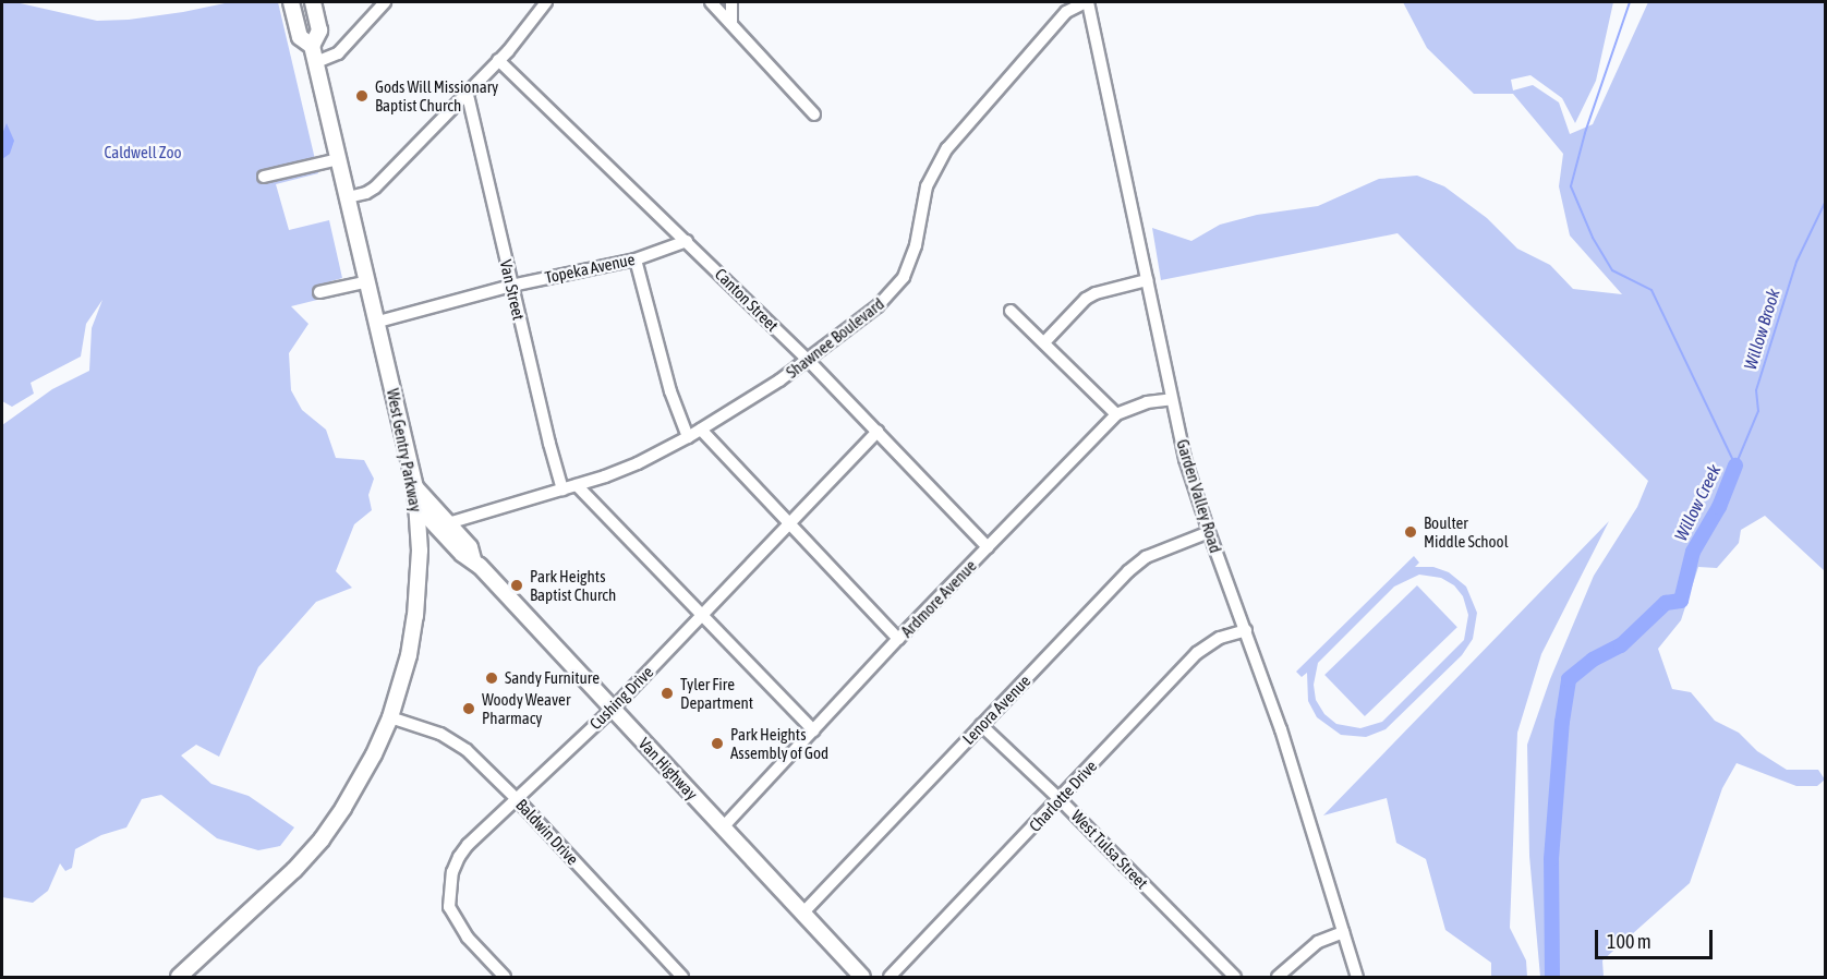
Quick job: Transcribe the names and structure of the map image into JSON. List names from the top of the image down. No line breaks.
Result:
{"streets":{"main road":["West Gentry Parkway","Van Highway"],"street":["Topeka Avenue","Van Street","Canton Street","Shawnee Boulevard","Garden Valley Road","Ardmore Avenue","Cushing Drive","Lenora Avenue","Charlotte Drive","Baldwin Drive","West Tulsa Street"]},"crossings":[["Topeka Avenue","Van Street"],["Topeka Avenue","Canton Street"],["Topeka Avenue","West Gentry Parkway"],["Van Street","Shawnee Boulevard"],["Canton Street","Shawnee Boulevard"],["Canton Street","Ardmore Avenue"],["Canton Street","Cushing Drive"],["Shawnee Boulevard","Garden Valley Road"],["Shawnee Boulevard","Van Highway"],["West Gentry Parkway","Van Highway"],["West Gentry Parkway","Baldwin Drive"],["Garden Valley Road","Ardmore Avenue"],["Garden Valley Road","Lenora Avenue"],["Garden Valley Road","Charlotte Drive"],["Ardmore Avenue","Van Highway"],["Cushing Drive","Van Highway"],["Cushing Drive","Baldwin Drive"],["Lenora Avenue","Van Highway"],["Lenora Avenue","West Tulsa Street"],["Charlotte Drive","West Tulsa Street"]],"water":["Willow Brook","Willow Creek"],"parks":["Caldwell Zoo"],"places":["Gods Will Missionary Baptist Church","Boulter Middle School","Park Heights Baptist Church","Sandy Furniture","Tyler Fire Department","Woody Weaver Pharmacy","Park Heights Assembly of God"],"scale_bar":"100 m"}
